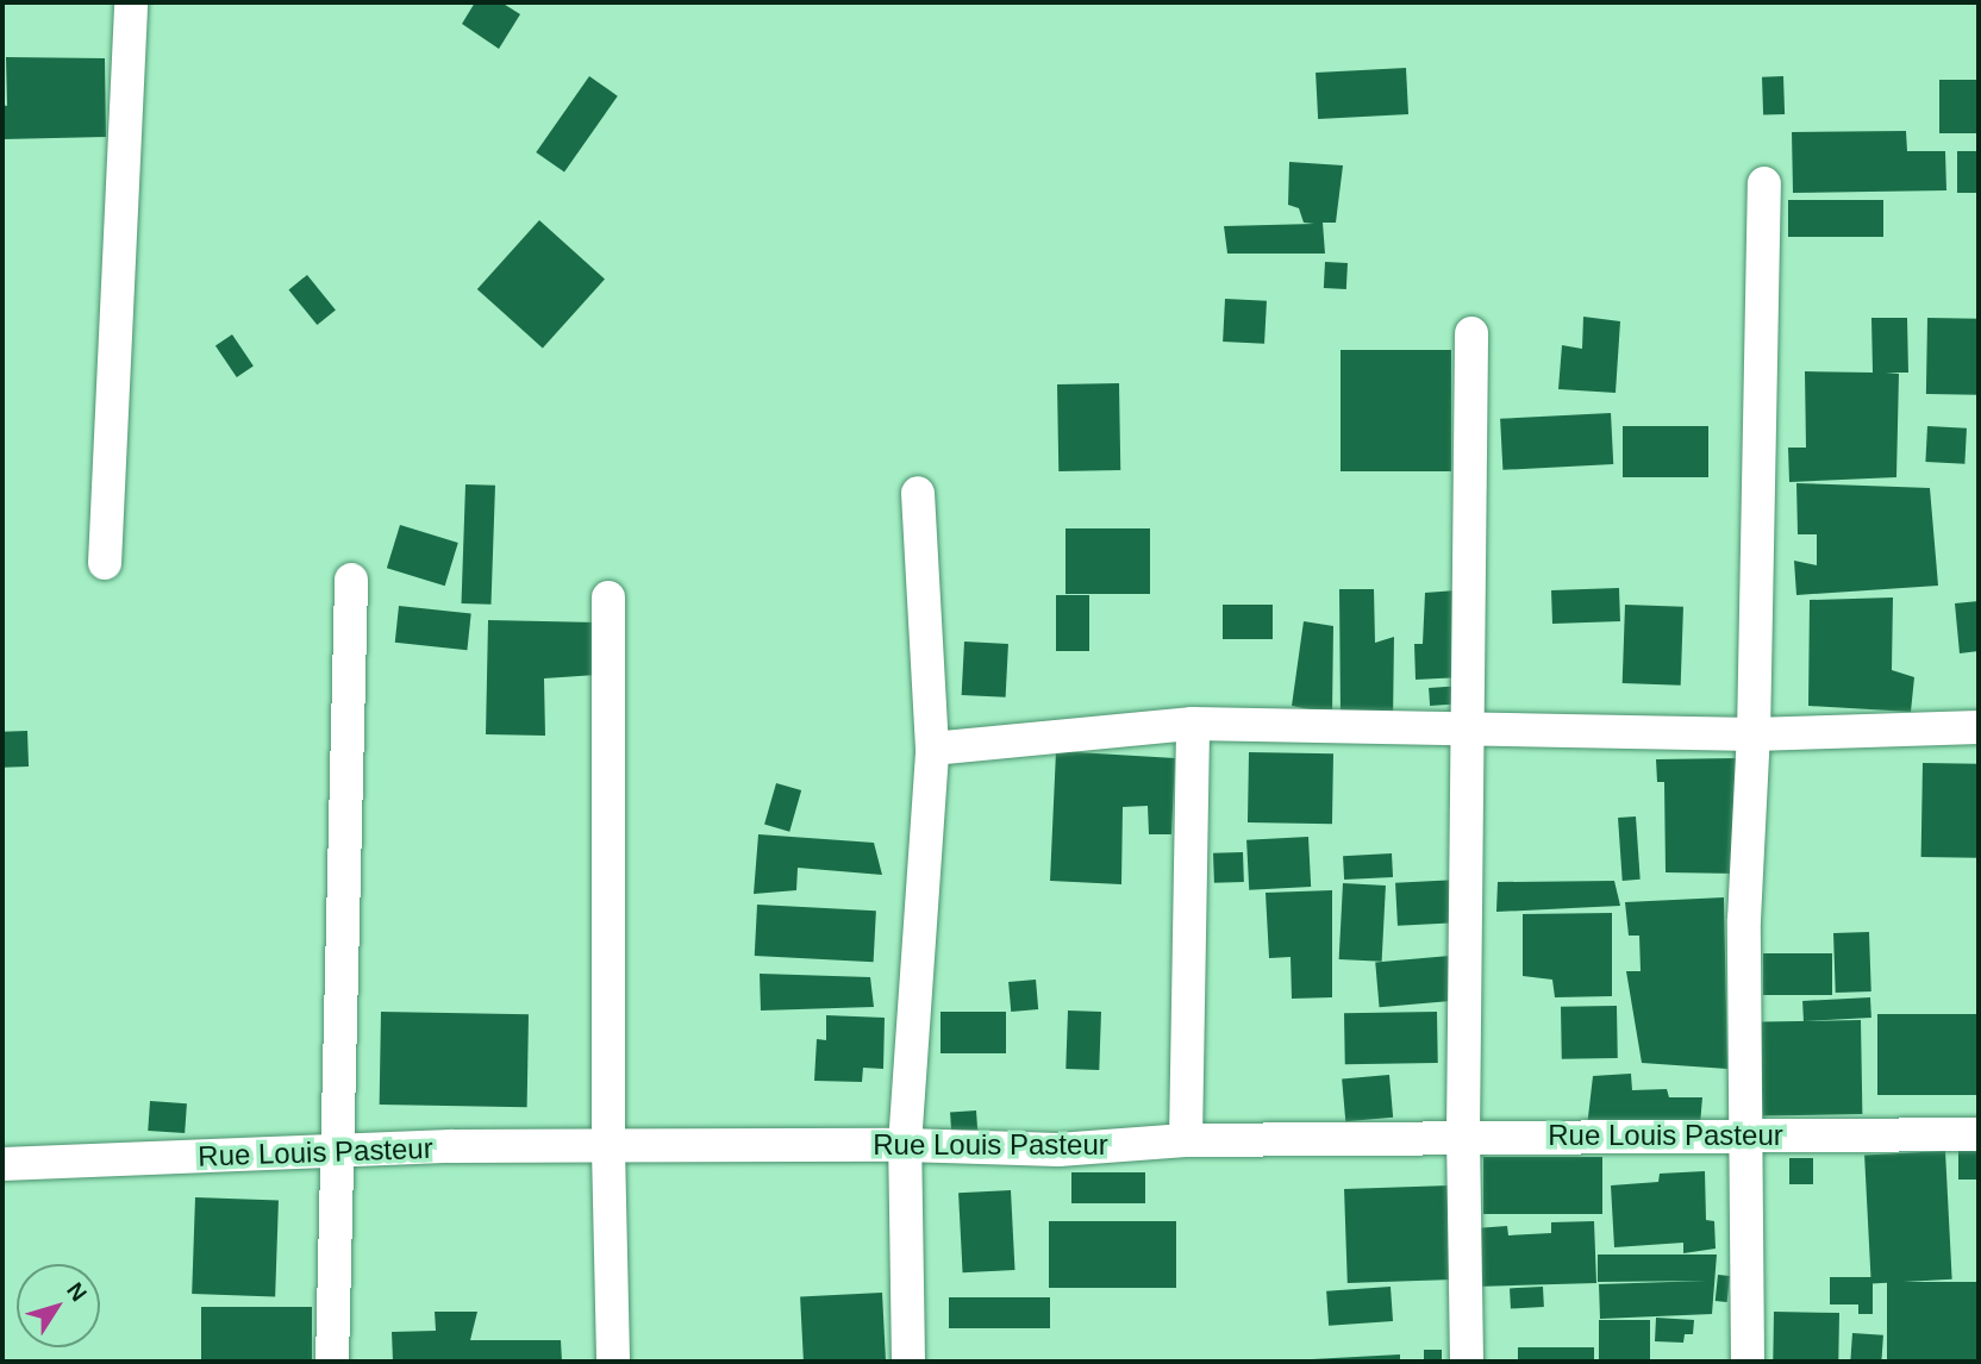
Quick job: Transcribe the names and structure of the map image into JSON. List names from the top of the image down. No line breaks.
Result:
{"streets":{"street":["Rue Louis Pasteur"]},"north":"top right"}
